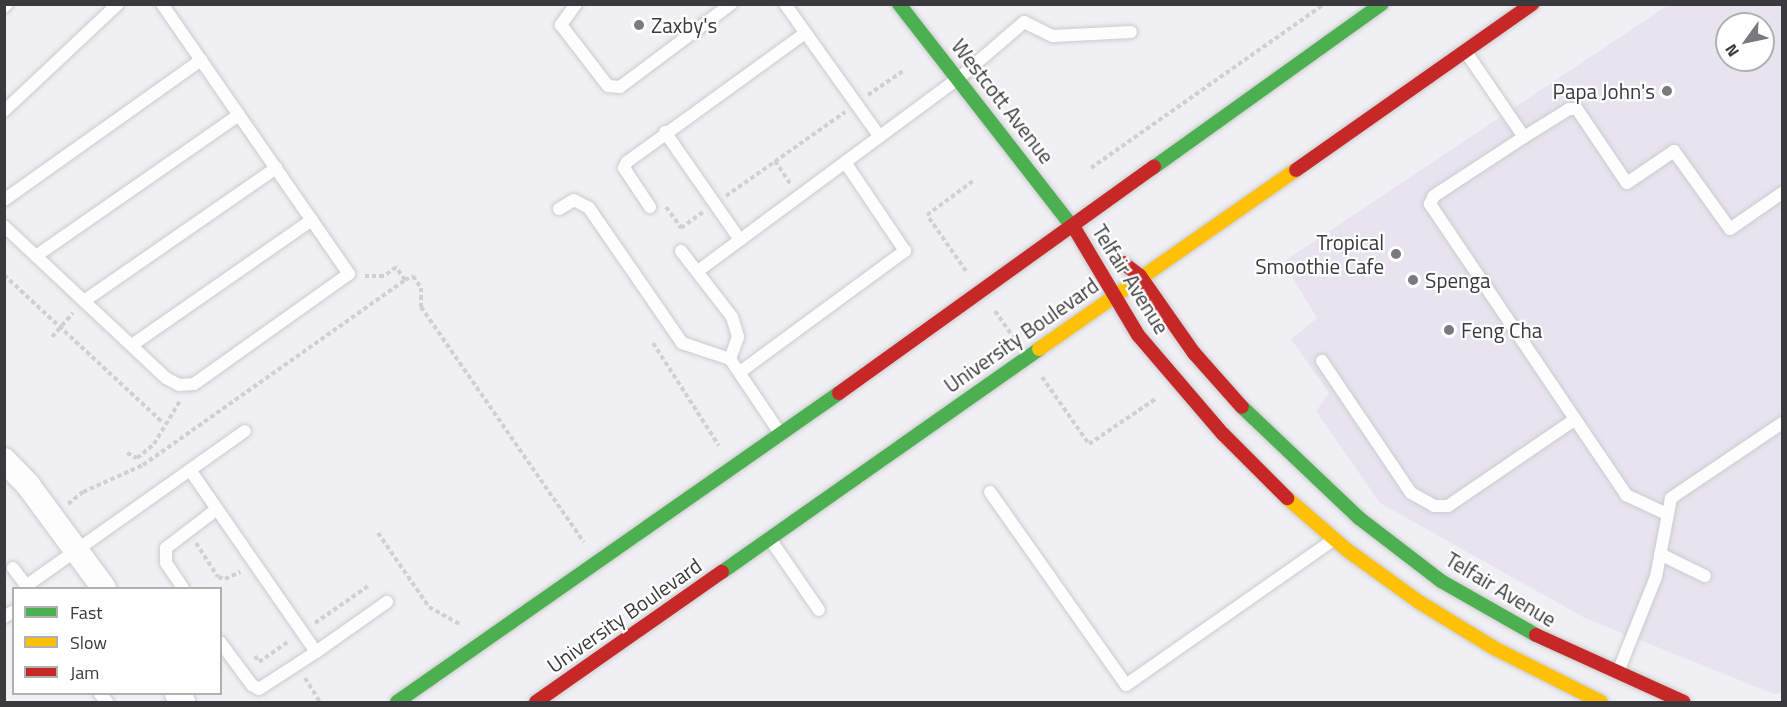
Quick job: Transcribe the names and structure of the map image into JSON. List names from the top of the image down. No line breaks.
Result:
{"streets":{"main road":["Westcott Avenue","Telfair Avenue","University Boulevard"]},"crossings":[["Westcott Avenue","Telfair Avenue"],["Telfair Avenue","University Boulevard"]],"places":["Zaxby's","Papa John's","Tropical Smoothie Cafe","Spenga","Feng Cha"],"legend":["Fast","Slow","Jam"],"north":"bottom left"}
